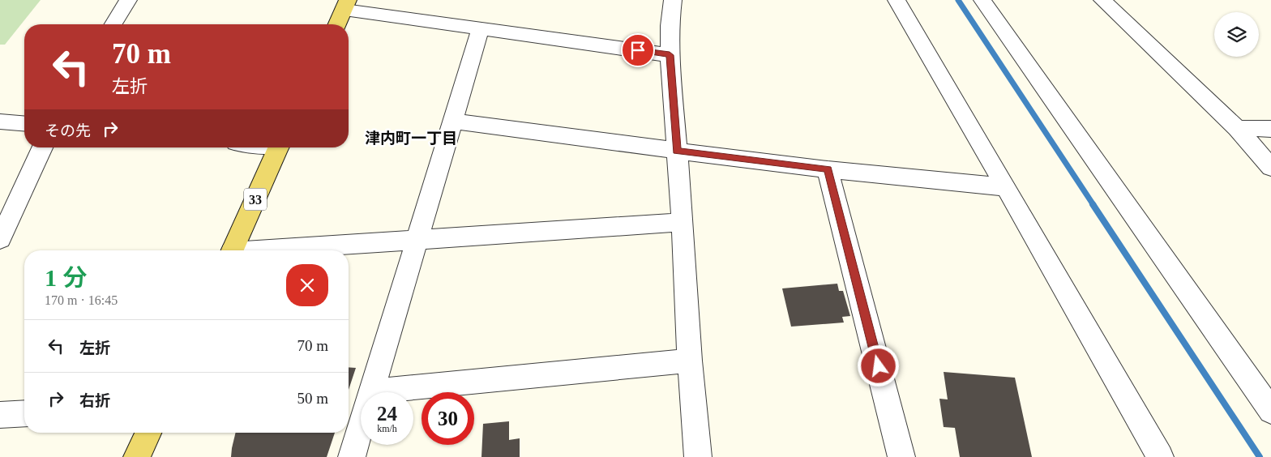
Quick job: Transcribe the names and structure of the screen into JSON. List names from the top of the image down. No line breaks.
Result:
{"streets":{"main road":["33"]},"districts":["津内町一丁目"],"page":{"turn":["70 m","左折"],"then":"その先","heading":["1 分","170 m · 16:45"],"list":[{"name":"左折","value":"70 m"},{"name":"右折","value":"50 m"}],"speed":"24 km/h","limit":"30"}}
